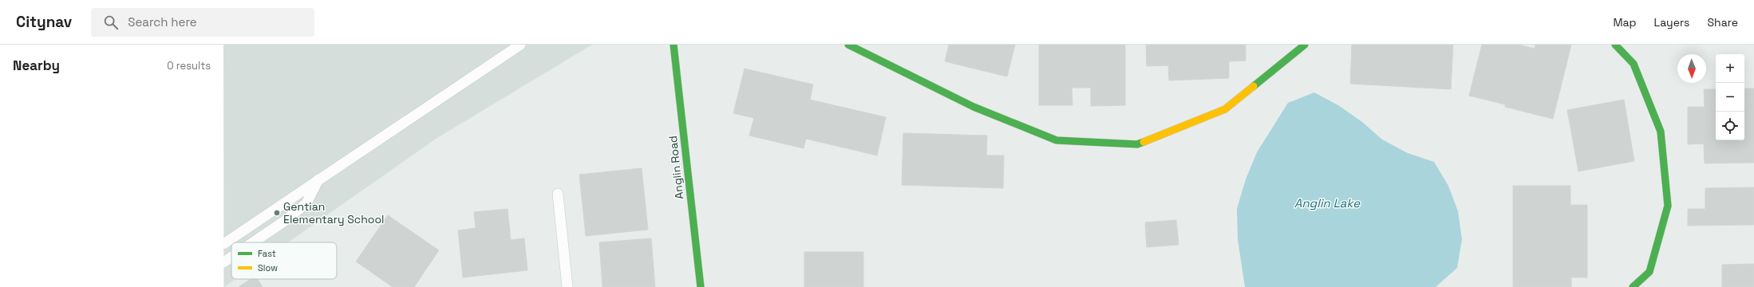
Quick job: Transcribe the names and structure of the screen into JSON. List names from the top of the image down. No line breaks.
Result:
{"streets":{"street":["Anglin Road"]},"water":["Anglin Lake"],"places":["Gentian Elementary School"],"legend":["Fast","Slow"],"north":"bottom","page":{"header":"Citynav","search":"Search here","nav":["Map","Layers","Share"],"heading":["Nearby","0 results"],"map_buttons":["+","−"]}}
